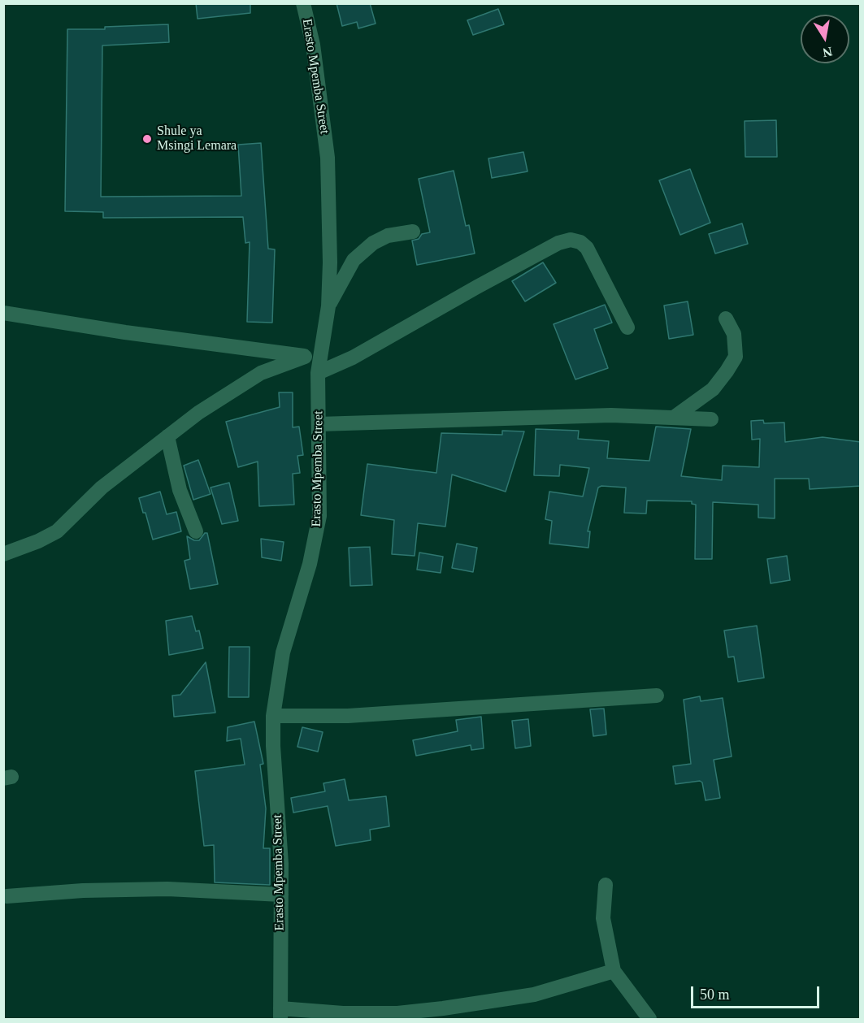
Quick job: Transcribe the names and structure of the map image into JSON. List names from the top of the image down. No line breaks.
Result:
{"streets":{"street":["Erasto Mpemba Street"]},"places":["Shule ya Msingi Lemara"],"scale_bar":"50 m","north":"bottom"}
